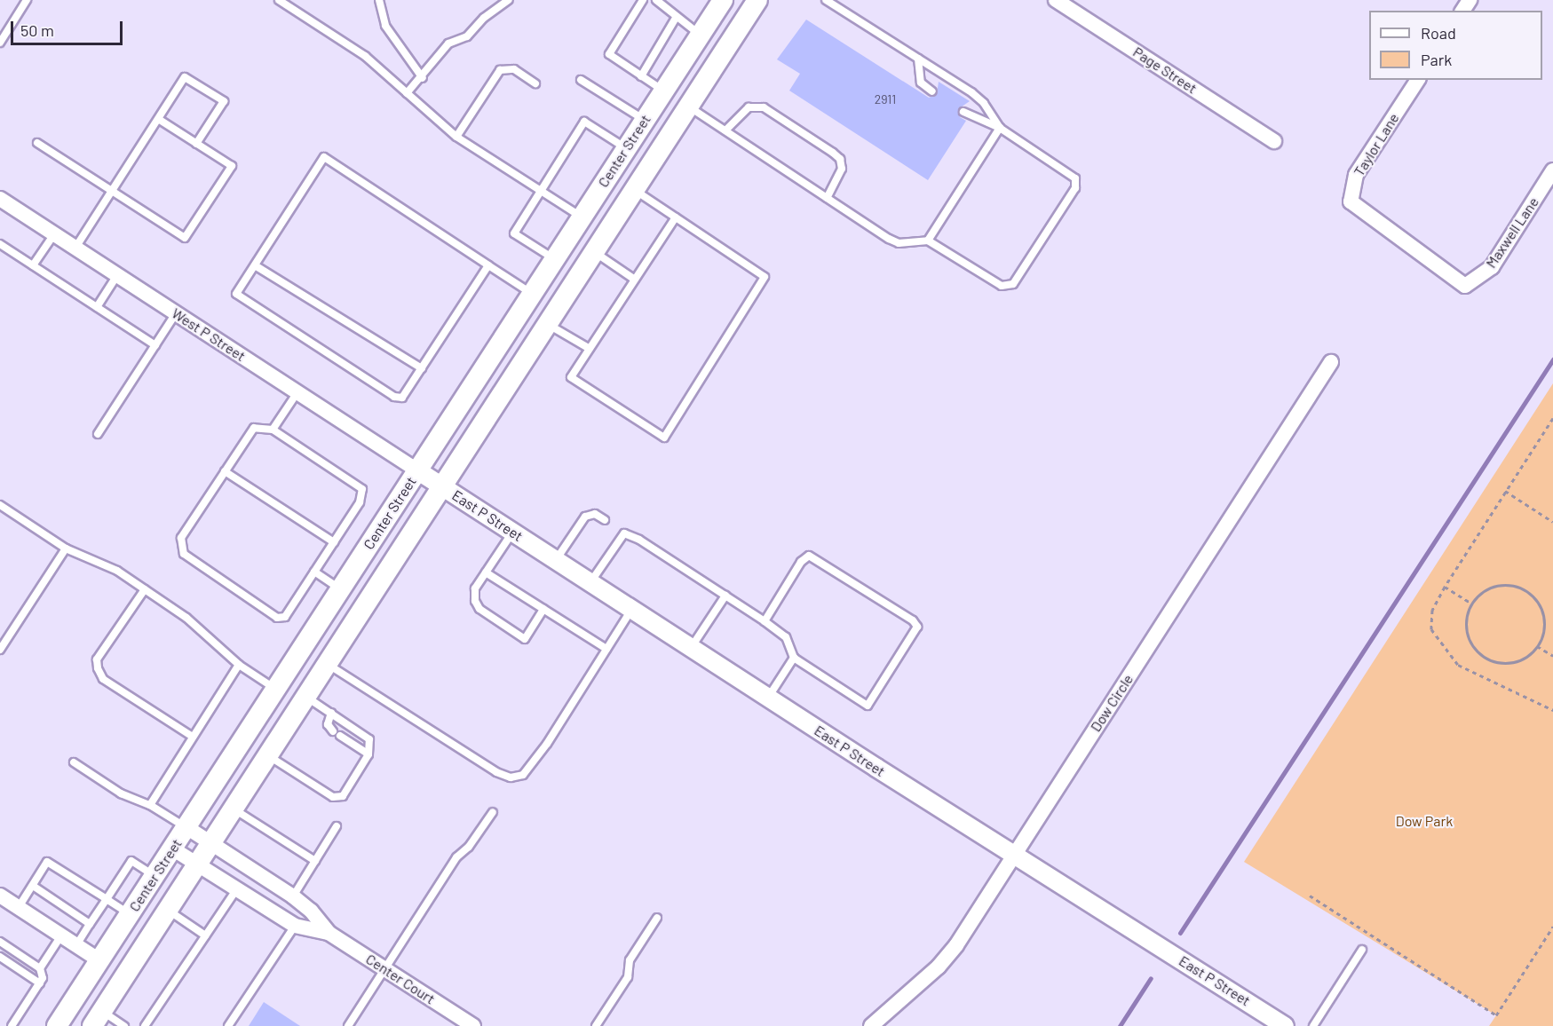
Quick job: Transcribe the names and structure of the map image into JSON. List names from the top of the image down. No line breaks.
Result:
{"streets":{"main road":["Center Street"],"street":["Page Street","Taylor Lane","Maxwell Lane","West P Street","East P Street","Dow Circle","Center Court"]},"crossings":[["Taylor Lane","Maxwell Lane"],["Center Street","West P Street"],["Center Street","East P Street"],["Center Street","Center Court"],["West P Street","East P Street"],["East P Street","Dow Circle"]],"parks":["Dow Park"],"house_numbers":["2911"],"legend":["Road","Park"],"scale_bar":"50 m"}
